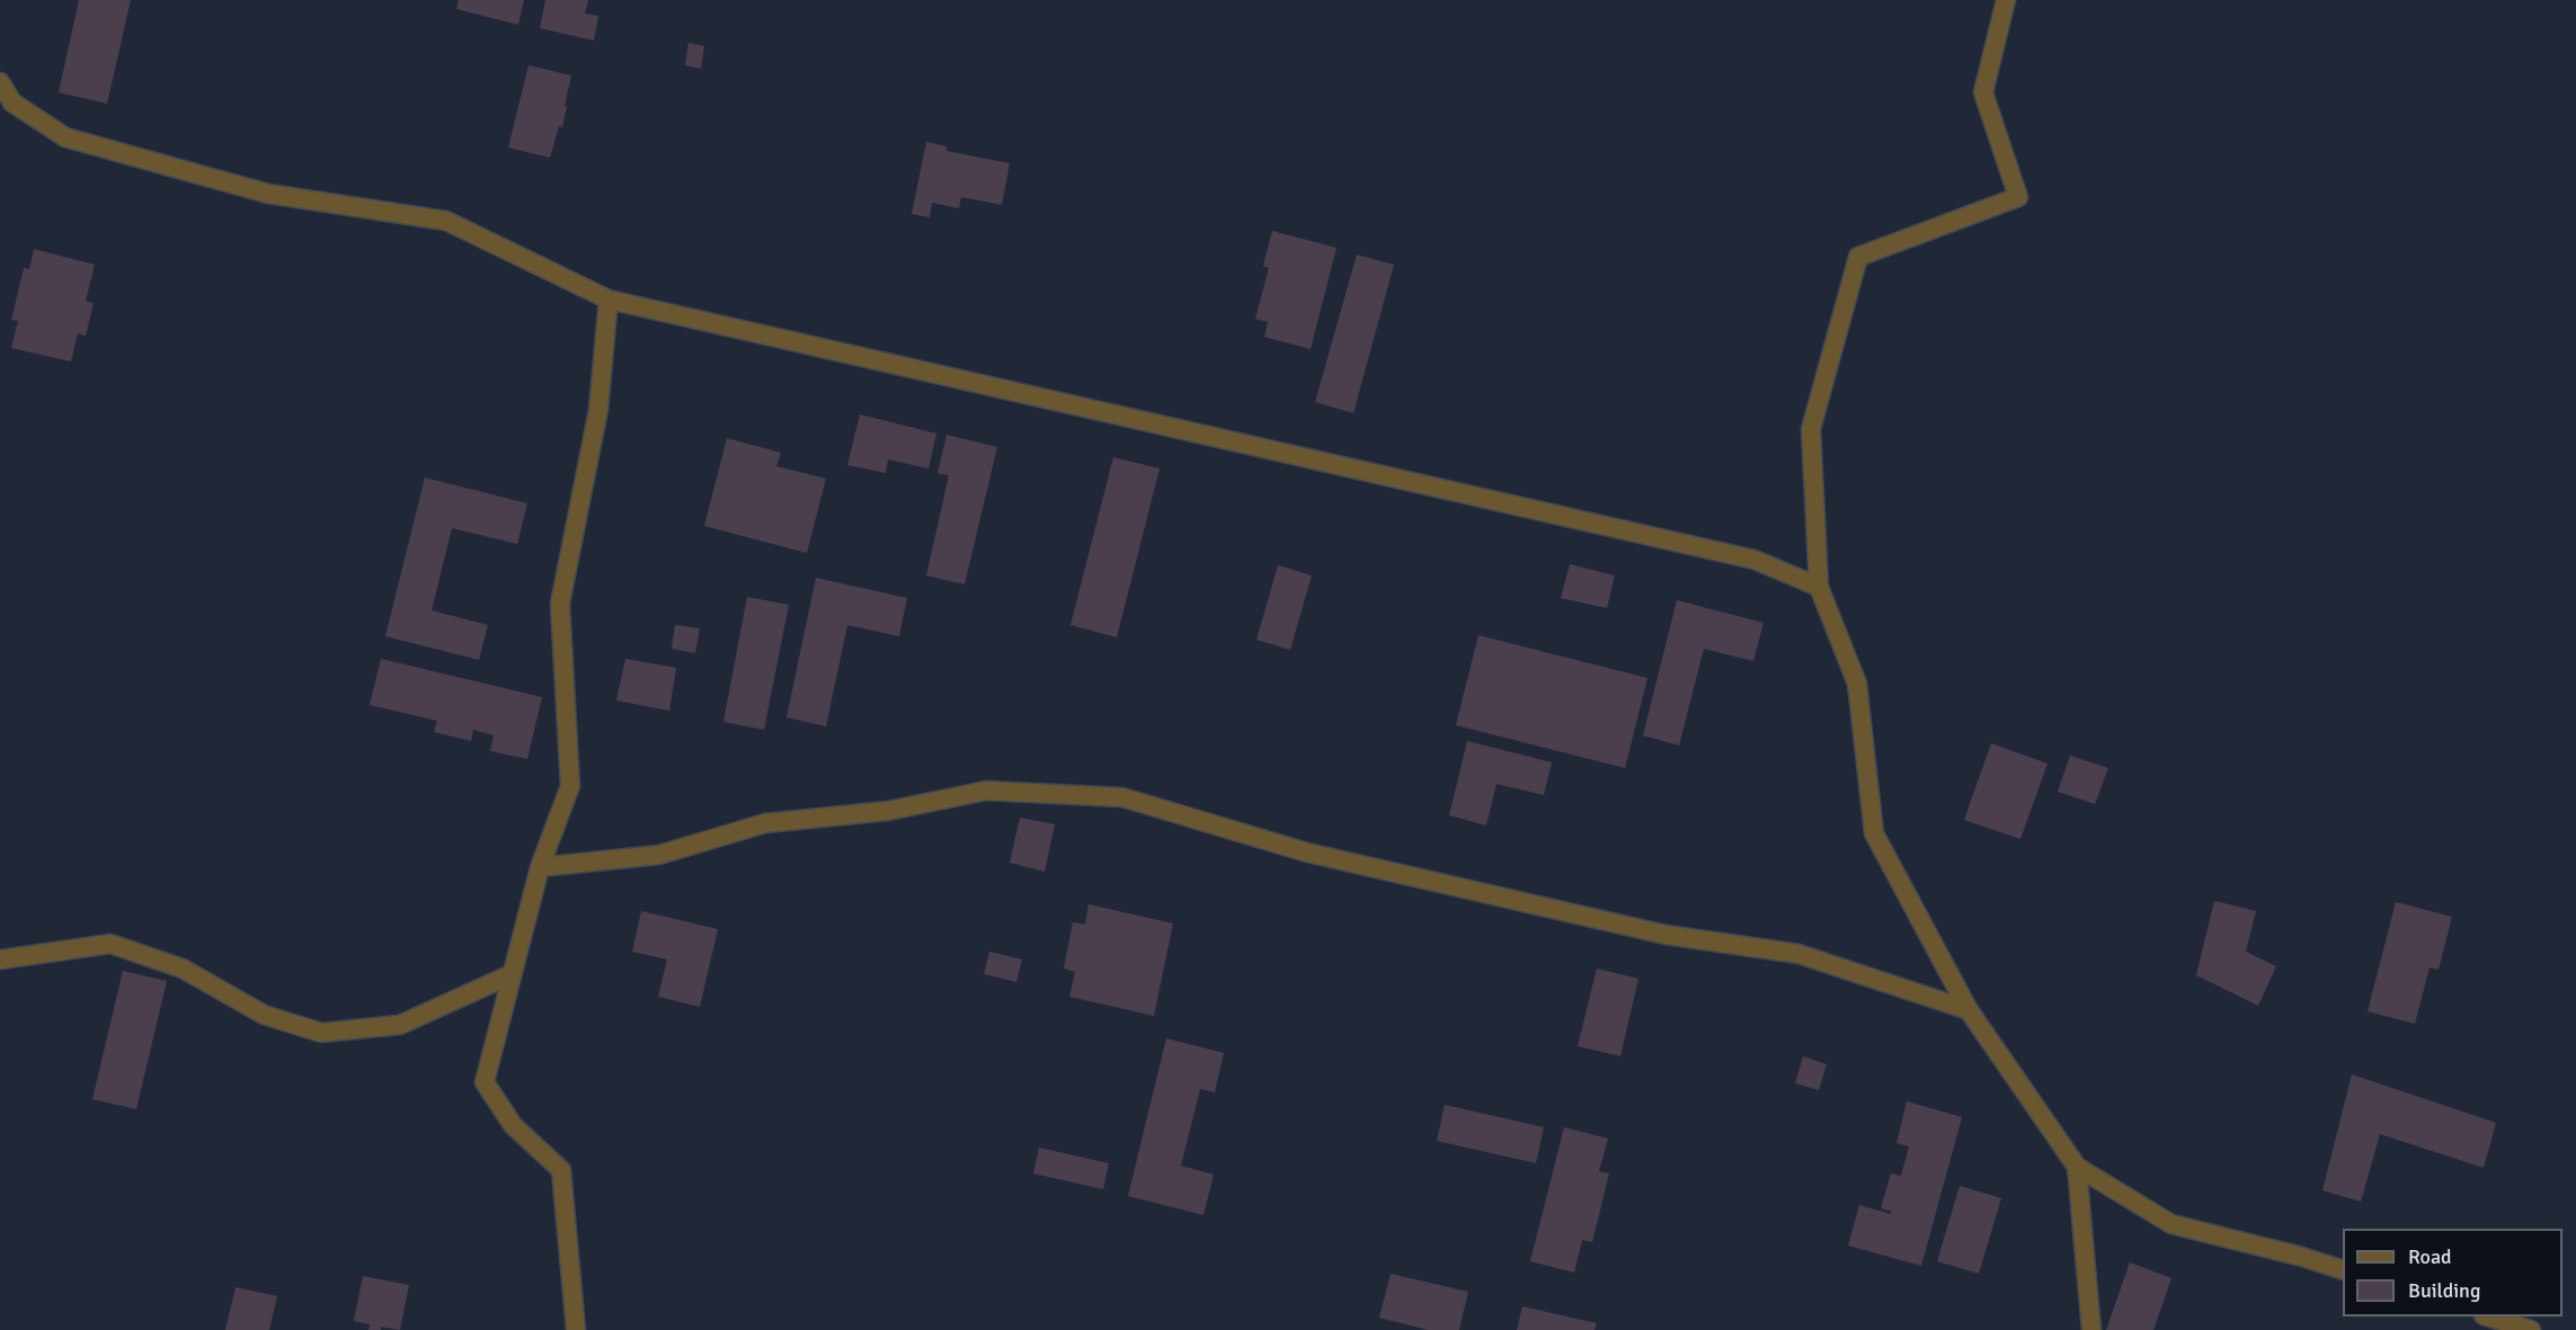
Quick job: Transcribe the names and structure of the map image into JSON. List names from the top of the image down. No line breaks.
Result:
{"legend":["Road","Building"]}
